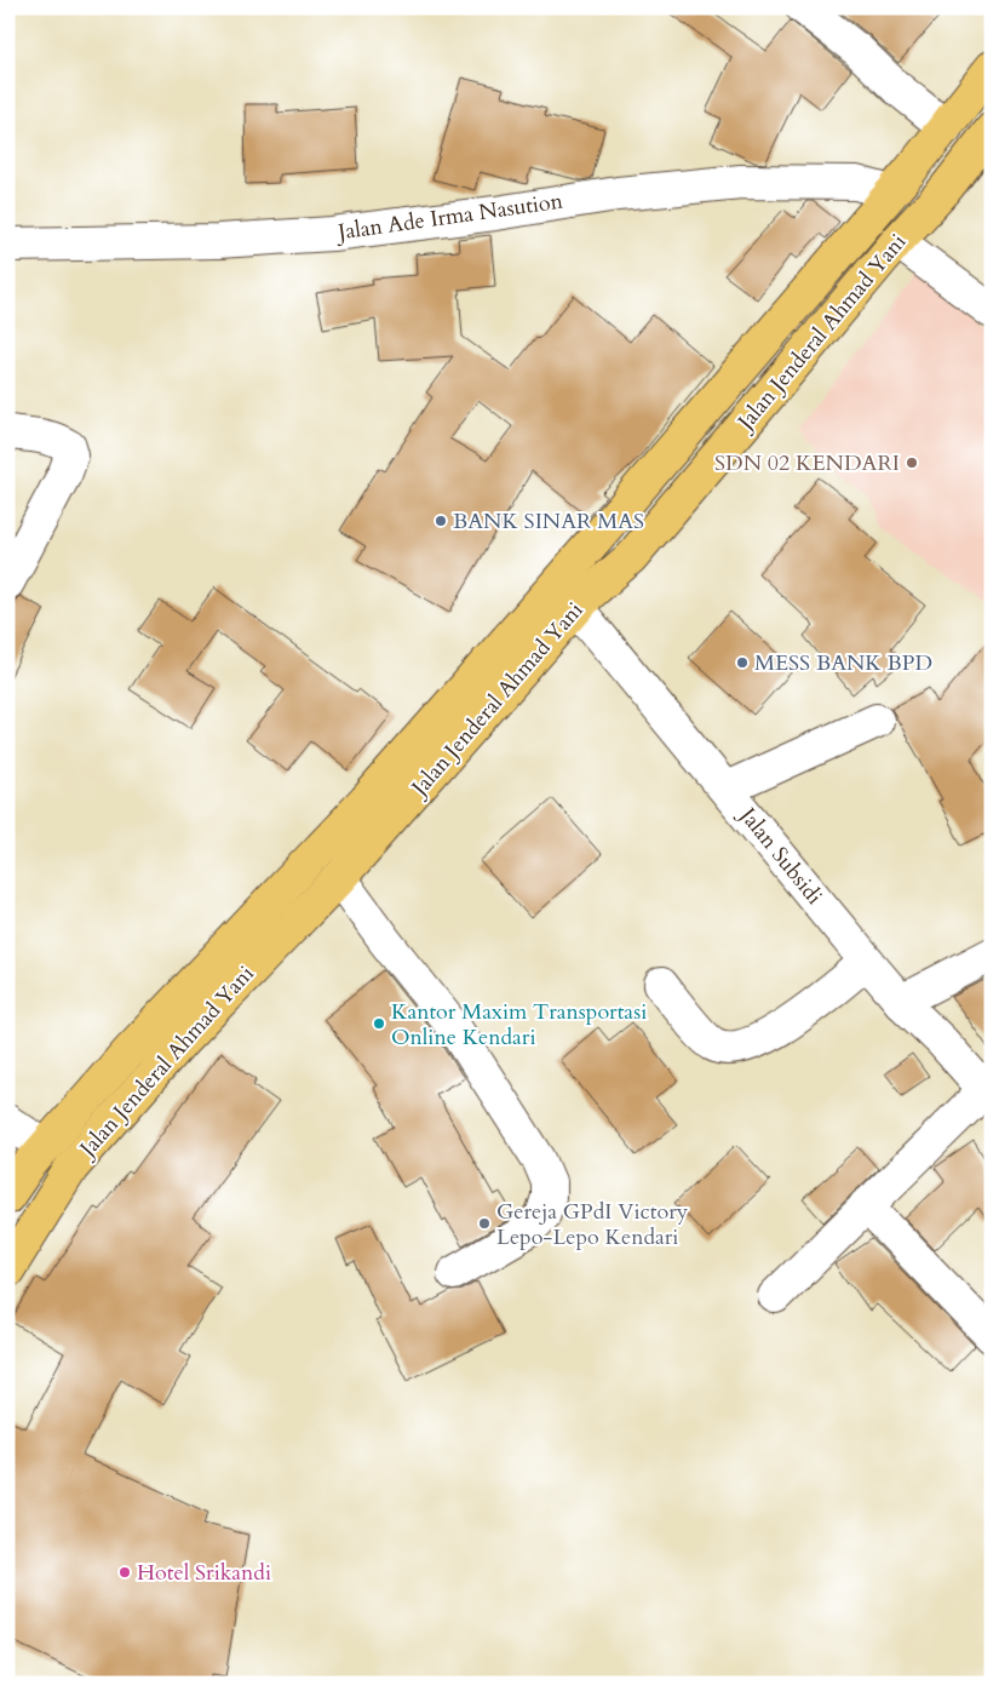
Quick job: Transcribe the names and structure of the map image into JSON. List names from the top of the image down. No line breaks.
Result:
{"streets":{"highway":["Jalan Jenderal Ahmad Yani"],"street":["Jalan Ade Irma Nasution","Jalan Subsidi"]},"crossings":[["Jalan Ade Irma Nasution","Jalan Jenderal Ahmad Yani"],["Jalan Jenderal Ahmad Yani","Jalan Subsidi"]],"places":["SDN 02 KENDARI","BANK SINAR MAS","MESS BANK BPD","Kantor Maxim Transportasi Online Kendari","Gereja GPdI Victory Lepo-Lepo Kendari","Hotel Srikandi"]}
